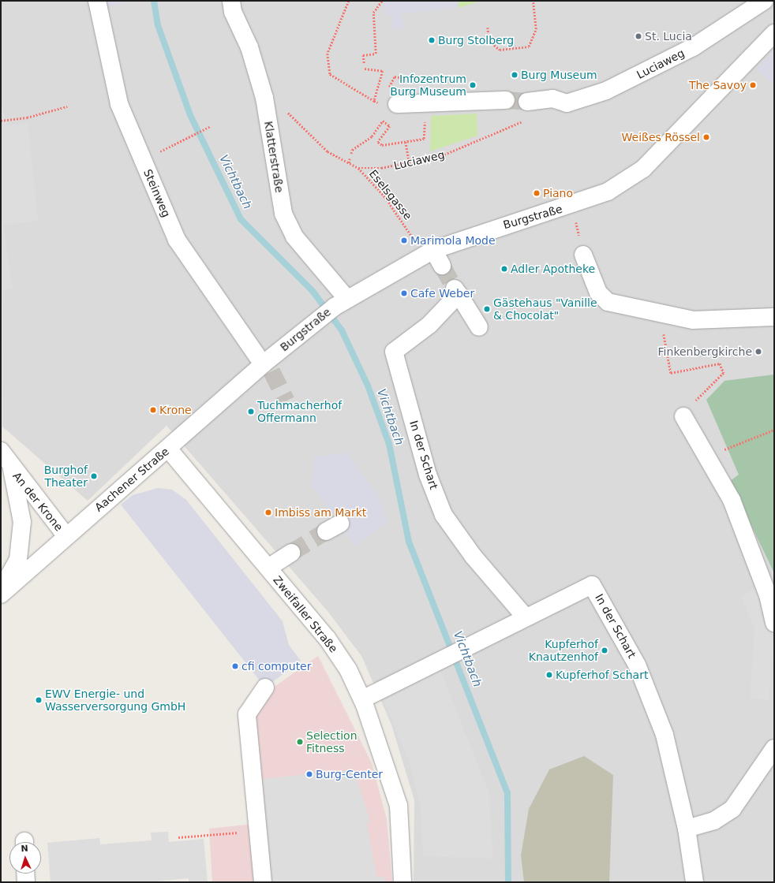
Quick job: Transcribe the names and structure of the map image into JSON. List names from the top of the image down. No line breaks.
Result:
{"streets":{"street":["Luciaweg","Klatterstraße","Steinweg","Burgstraße","In der Schart","Aachener Straße","An der Krone","Zweifaller Straße"],"path":["Eselsgasse"]},"crossings":[["Luciaweg","Eselsgasse"],["Klatterstraße","Burgstraße"],["Steinweg","Burgstraße"],["Steinweg","Aachener Straße"],["Burgstraße","Aachener Straße"],["In der Schart","Zweifaller Straße"],["Aachener Straße","An der Krone"],["Aachener Straße","Zweifaller Straße"]],"water":["Vichtbach"],"places":["St. Lucia","Burg Stolberg","Burg Museum","Infozentrum Burg Museum","The Savoy","Weißes Rössel","Piano","Marimola Mode","Adler Apotheke","Cafe Weber","Gästehaus \"Vanille & Chocolat\"","Finkenbergkirche","Krone","Tuchmacherhof Offermann","Burghof Theater","Imbiss am Markt","Kupferhof Knautzenhof","cfi computer","Kupferhof Schart","EWV Energie- und Wasserversorgung GmbH","Selection Fitness","Burg-Center"],"north":"top"}
